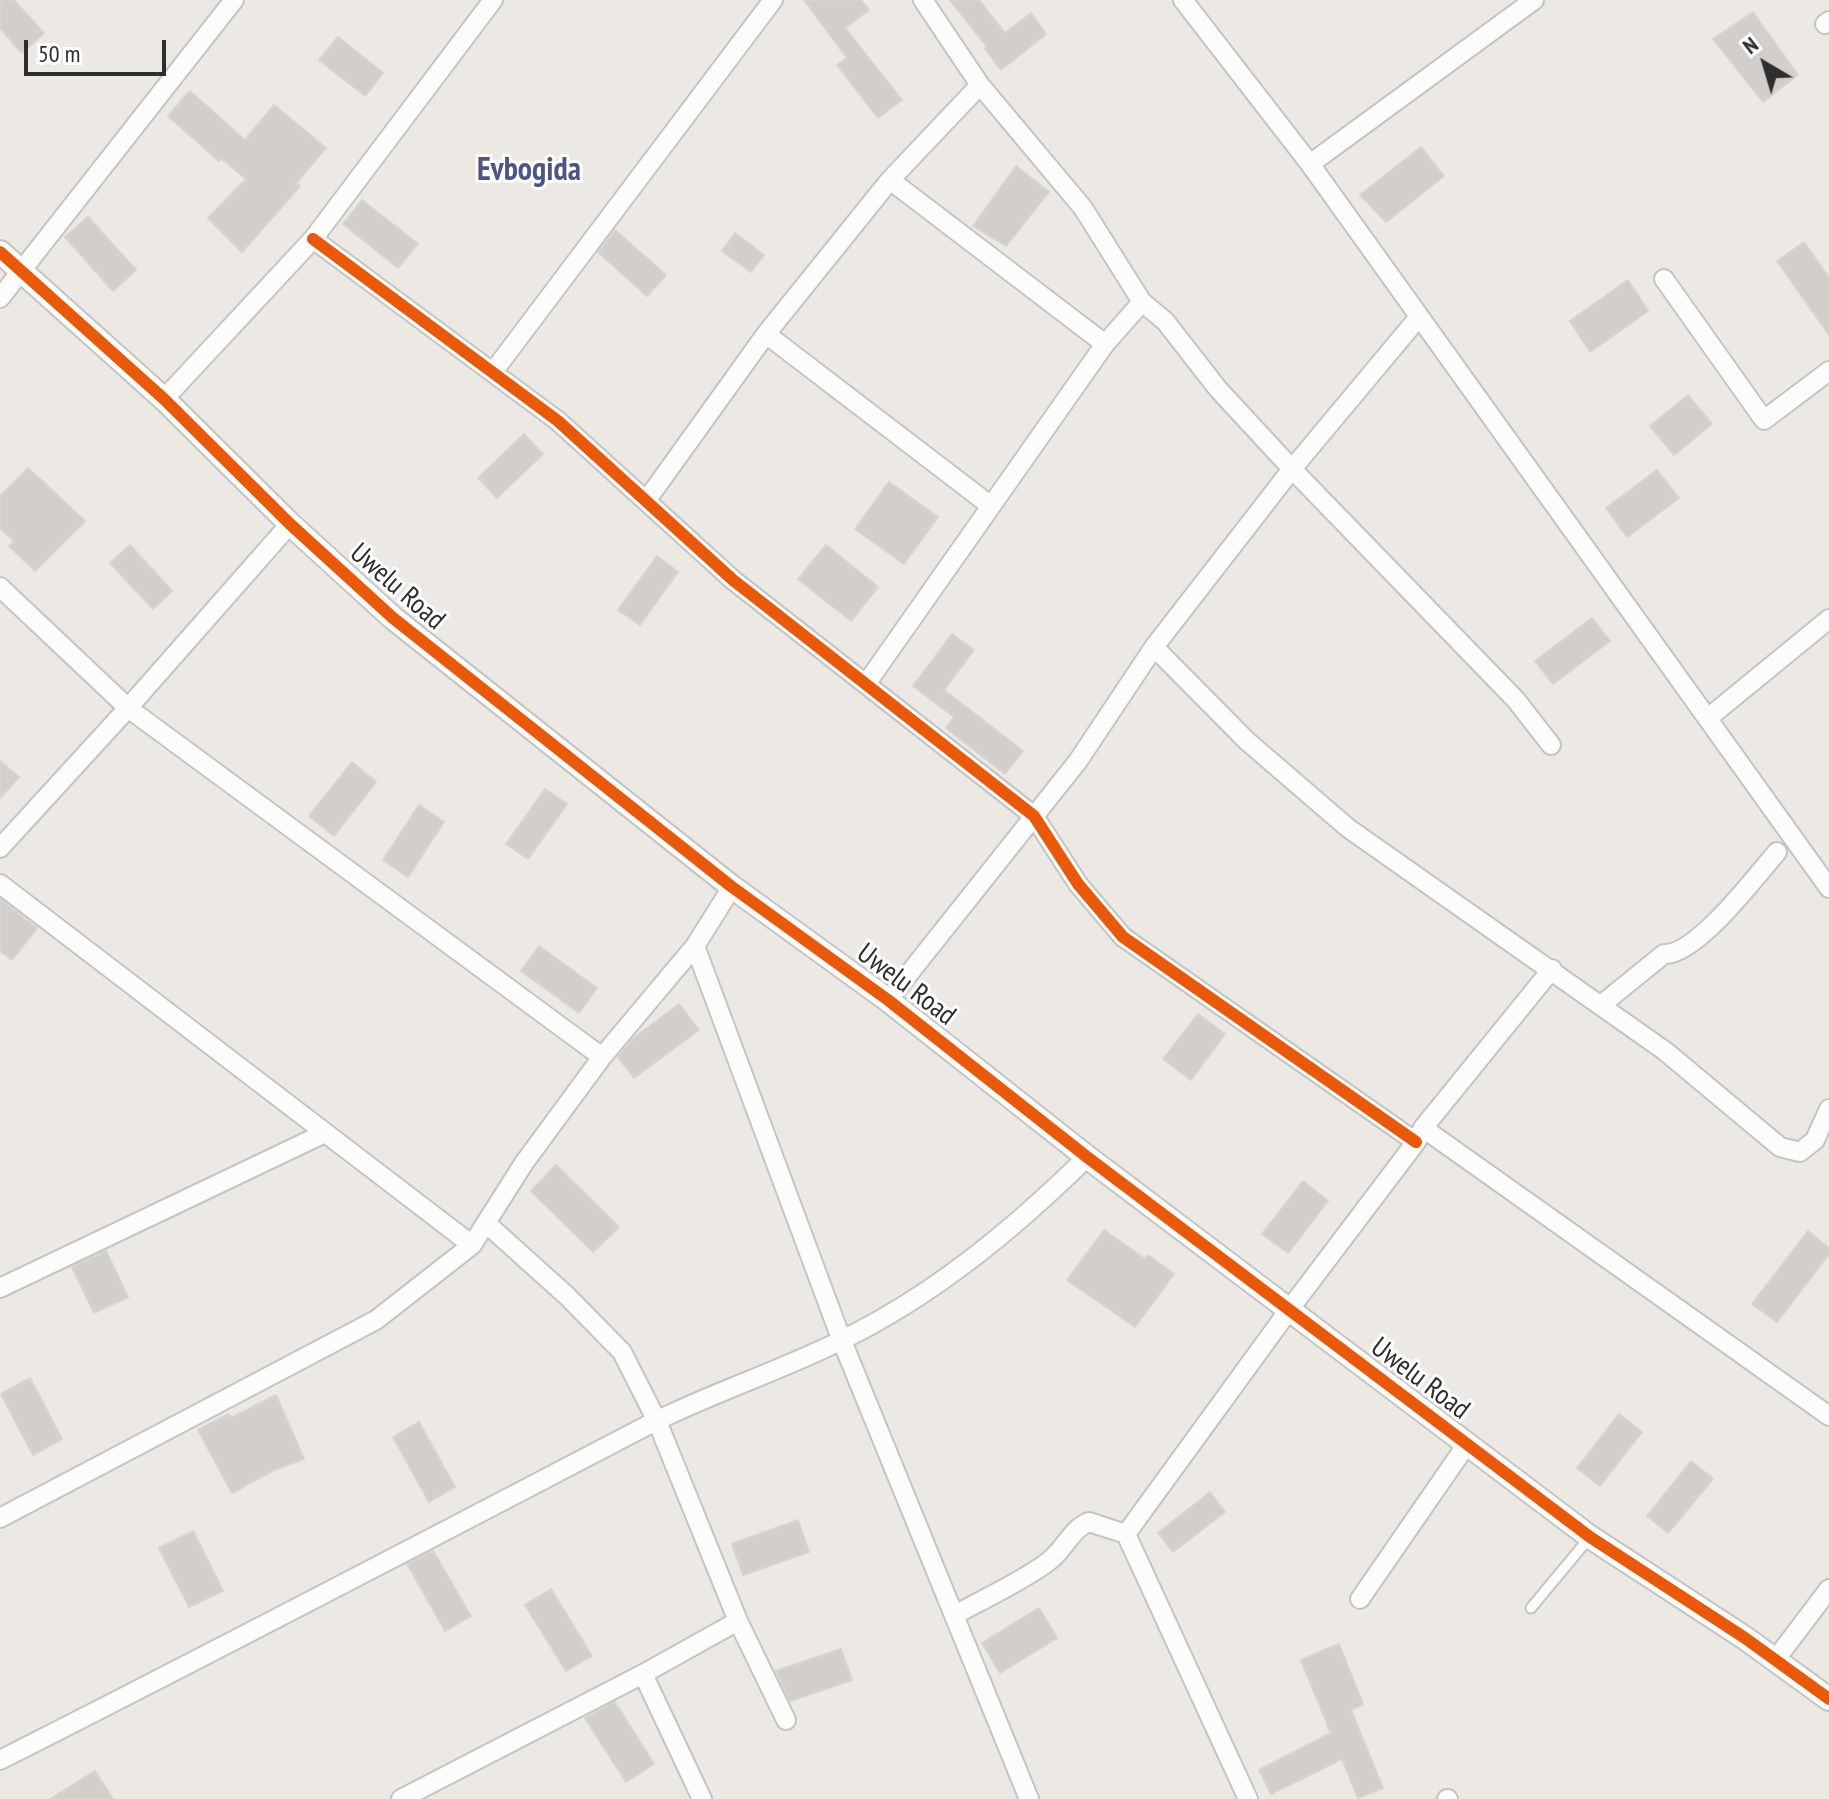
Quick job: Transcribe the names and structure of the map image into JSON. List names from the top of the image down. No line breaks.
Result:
{"streets":{"street":["Uwelu Road"]},"districts":["Evbogida"],"scale_bar":"50 m","north":"top left"}
